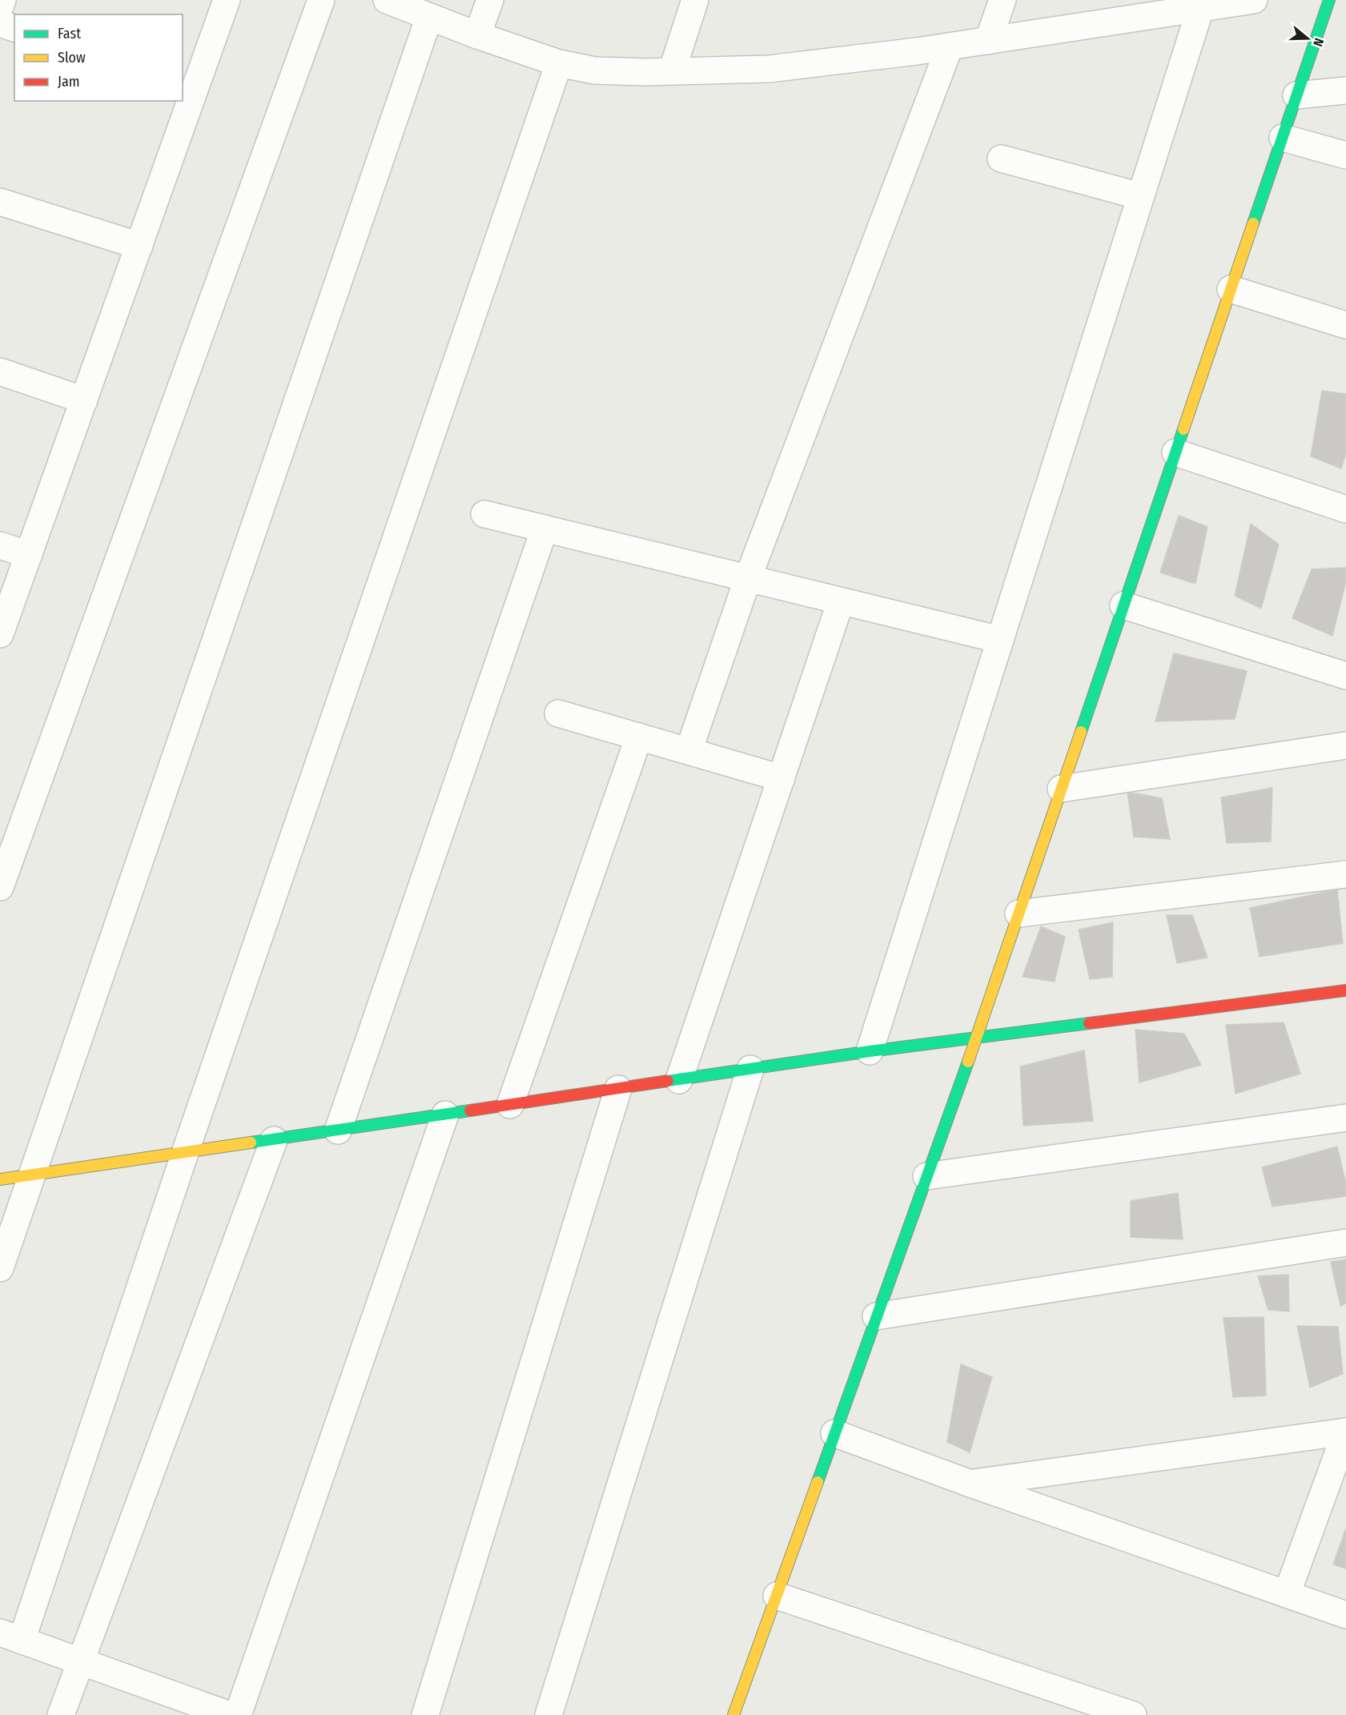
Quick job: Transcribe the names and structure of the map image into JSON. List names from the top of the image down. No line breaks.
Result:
{"legend":["Fast","Slow","Jam"],"north":"right"}
